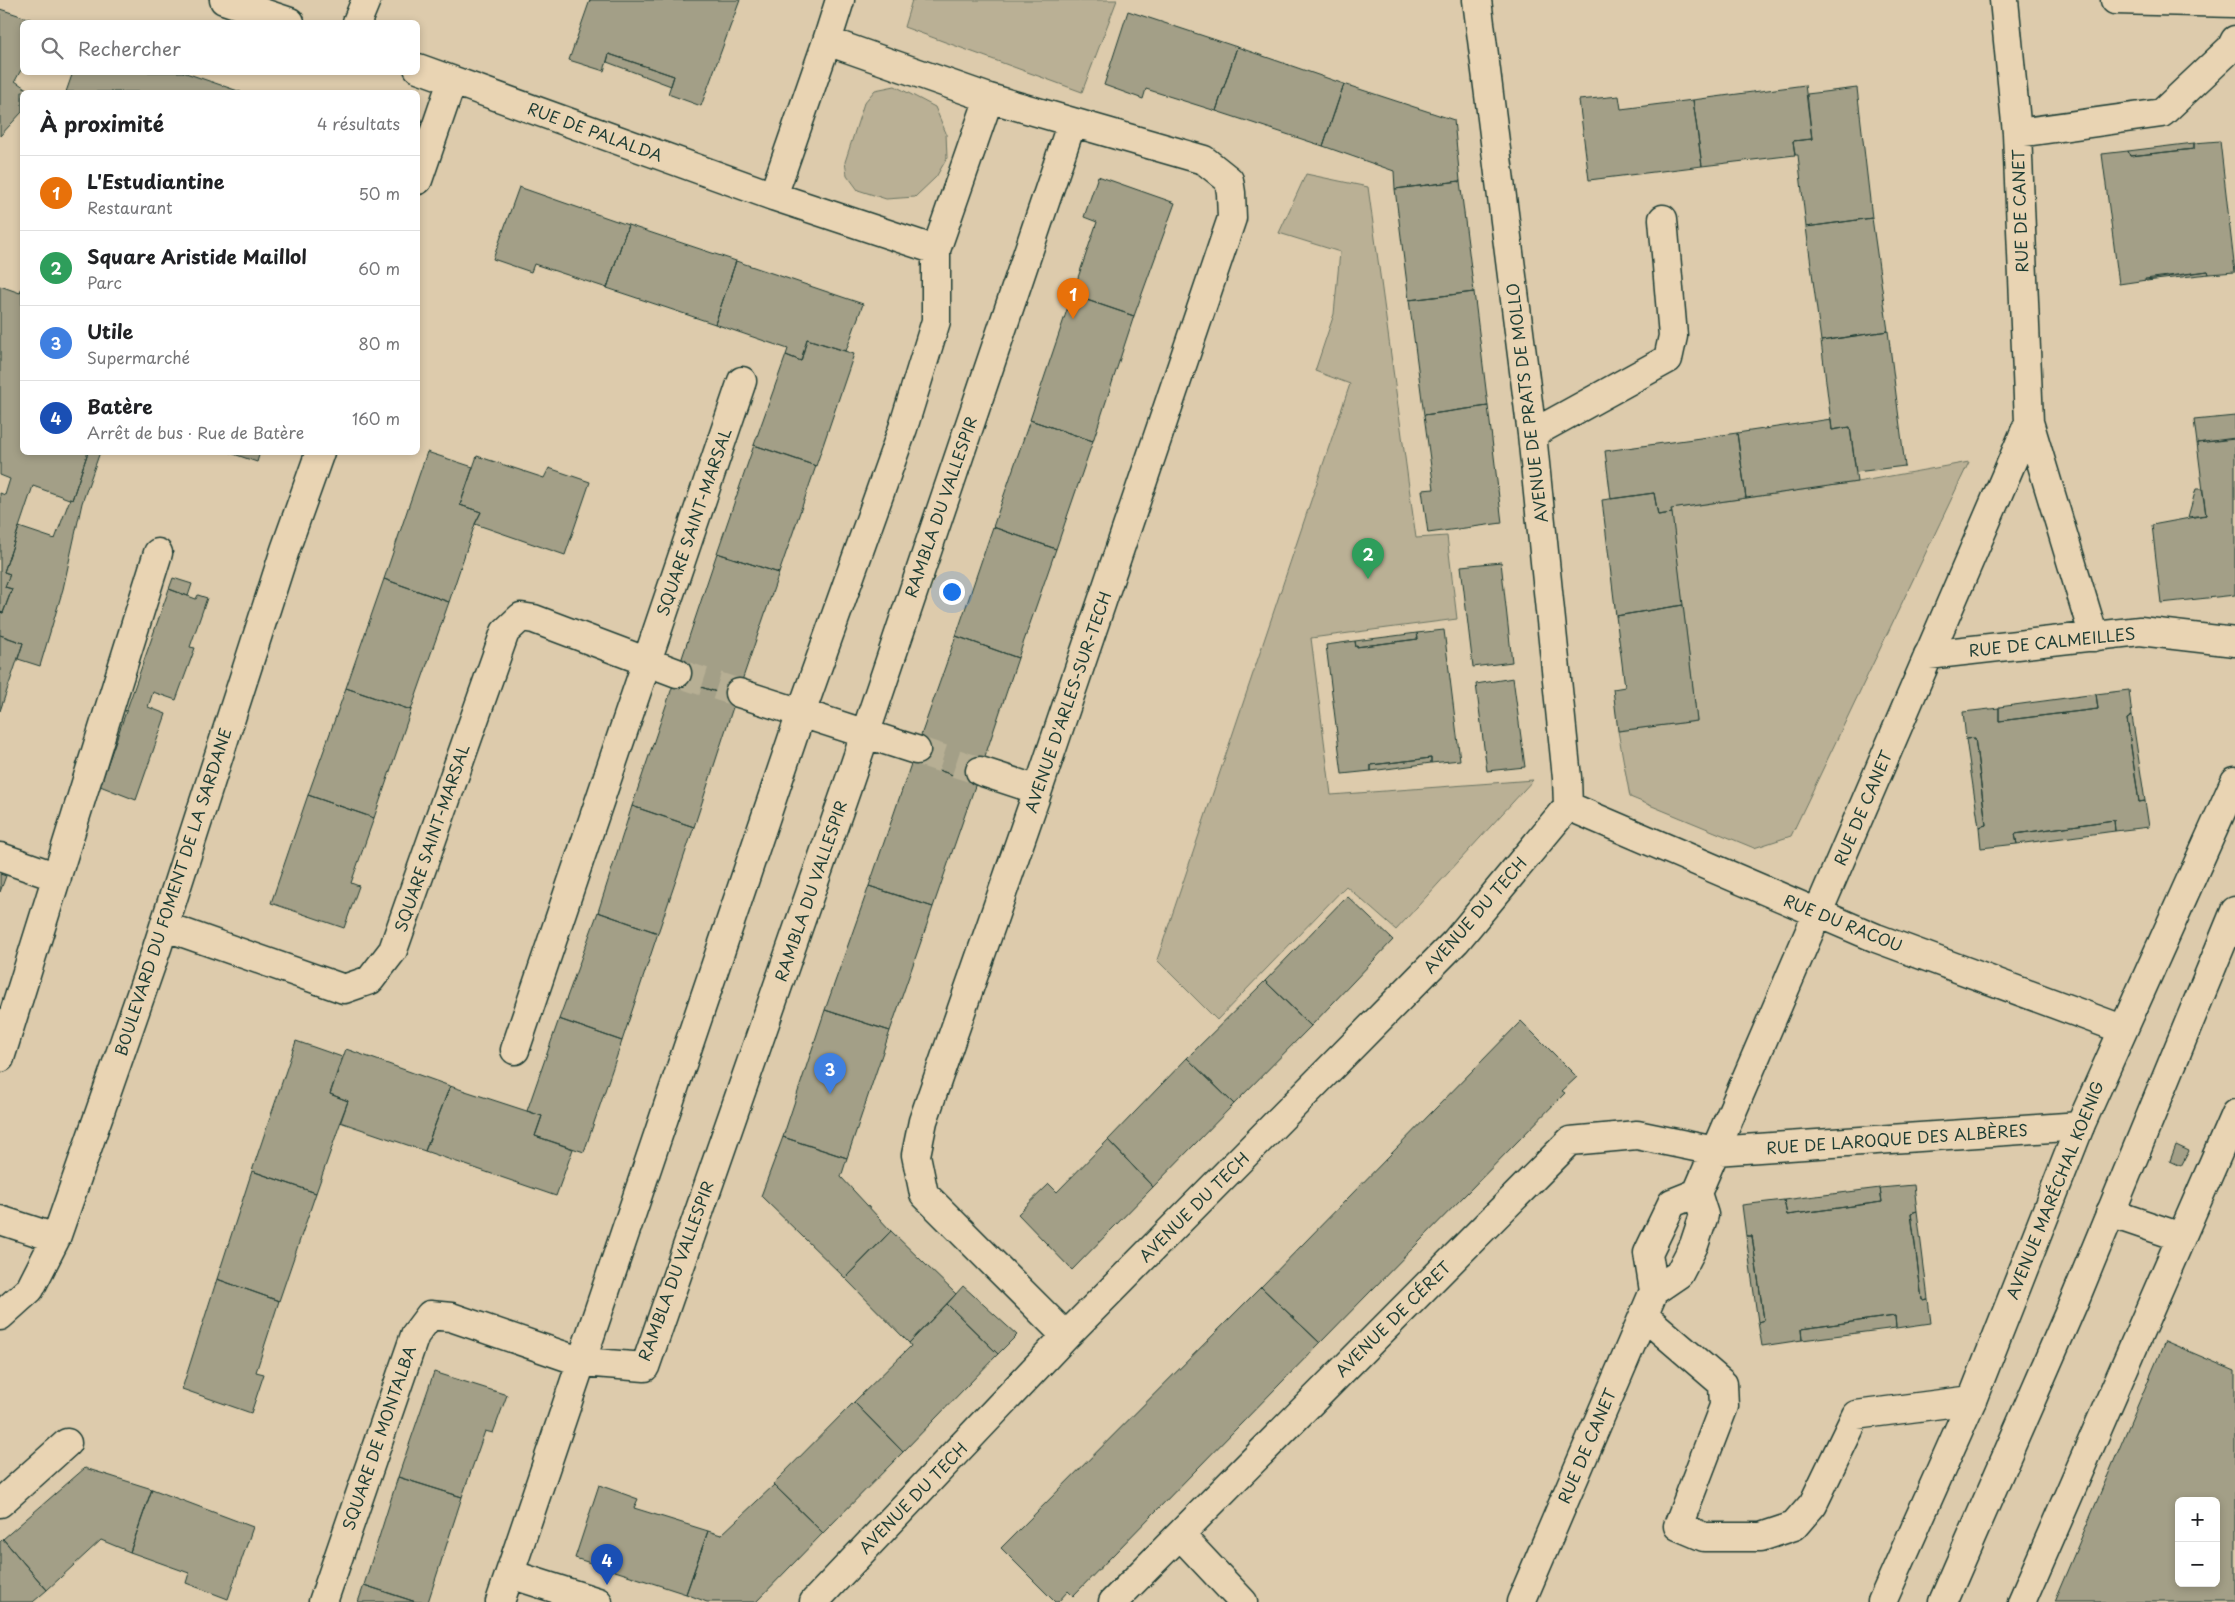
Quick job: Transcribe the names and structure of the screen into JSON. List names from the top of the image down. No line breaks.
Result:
{"streets":{"street":["RUE DE PALALDA","RUE DE CANET","AVENUE DE PRATS DE MOLLO","RAMBLA DU VALLESPIR","SQUARE SAINT-MARSAL","RUE DE CALMEILLES","AVENUE D'ARLES-SUR-TECH","BOULEVARD DU FOMENT DE LA SARDANE","AVENUE DU TECH","RUE DU RACOU","RUE DE LAROQUE DES ALBÈRES","AVENUE MARÉCHAL KOENIG","AVENUE DE CÉRET","SQUARE DE MONTALBA"]},"crossings":[["RUE DE CANET","RUE DE CALMEILLES"],["RUE DE CANET","RUE DU RACOU"],["RUE DE CANET","RUE DE LAROQUE DES ALBÈRES"],["RUE DE CANET","AVENUE DE CÉRET"],["AVENUE DE PRATS DE MOLLO","AVENUE DU TECH"],["AVENUE DE PRATS DE MOLLO","RUE DU RACOU"],["RAMBLA DU VALLESPIR","AVENUE D'ARLES-SUR-TECH"],["RAMBLA DU VALLESPIR","SQUARE DE MONTALBA"],["SQUARE SAINT-MARSAL","BOULEVARD DU FOMENT DE LA SARDANE"],["AVENUE D'ARLES-SUR-TECH","AVENUE DU TECH"],["AVENUE DU TECH","RUE DU RACOU"],["RUE DU RACOU","AVENUE MARÉCHAL KOENIG"],["RUE DE LAROQUE DES ALBÈRES","AVENUE MARÉCHAL KOENIG"],["RUE DE LAROQUE DES ALBÈRES","AVENUE DE CÉRET"]],"page":{"search":"Rechercher","heading":["À proximité","4 résultats"],"list":[{"mark":"1","name":"L'Estudiantine","note":"Restaurant","value":"50 m"},{"mark":"2","name":"Square Aristide Maillol","note":"Parc","value":"60 m"},{"mark":"3","name":"Utile","note":"Supermarché","value":"80 m"},{"mark":"4","name":"Batère","note":"Arrêt de bus · Rue de Batère","value":"160 m"}],"pins":["1","2","3","4"],"map_buttons":["+","−"]}}
